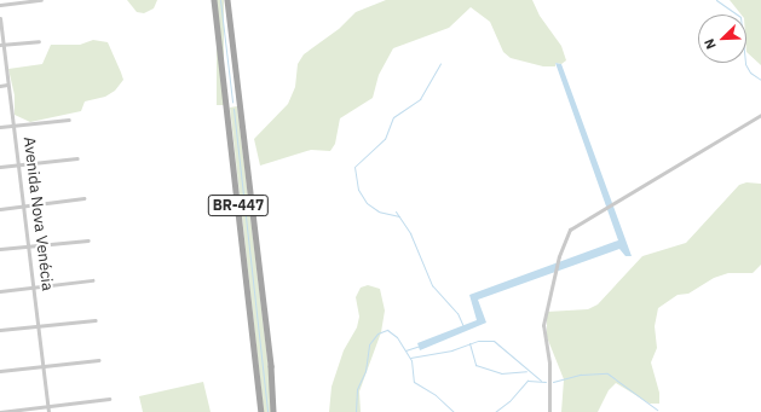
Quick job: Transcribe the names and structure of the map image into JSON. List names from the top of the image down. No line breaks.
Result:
{"streets":{"main road":["BR-447"],"street":["Avenida Nova Venécia"]},"north":"bottom left"}
